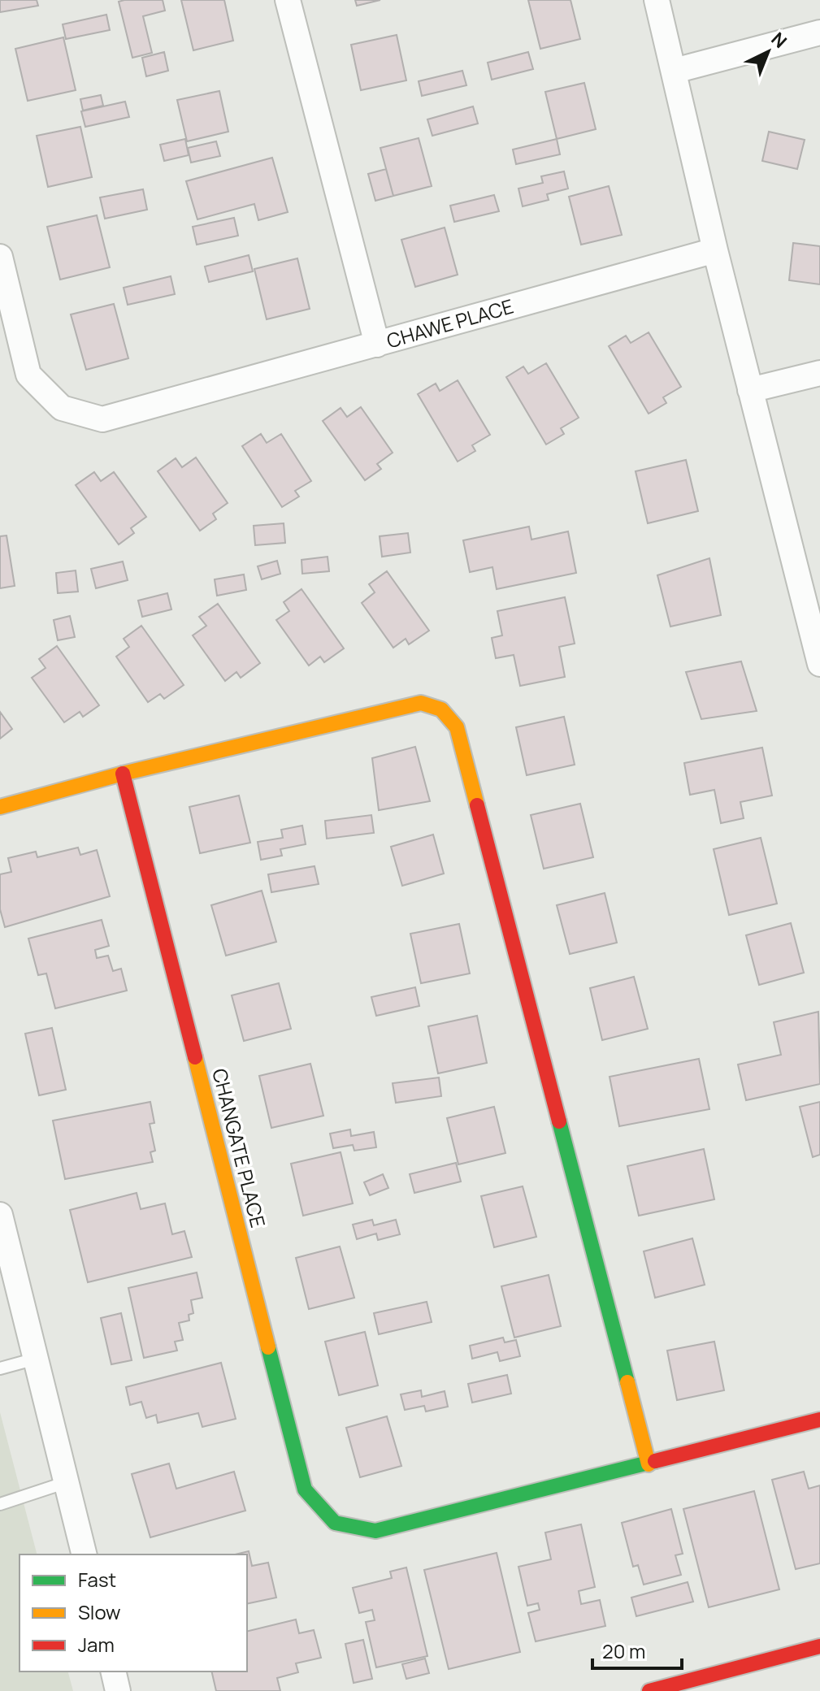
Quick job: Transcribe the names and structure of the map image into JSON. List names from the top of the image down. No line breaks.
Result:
{"streets":{"street":["CHAWE PLACE","CHANGATE PLACE"]},"legend":["Fast","Slow","Jam"],"scale_bar":"20 m","north":"top right"}
